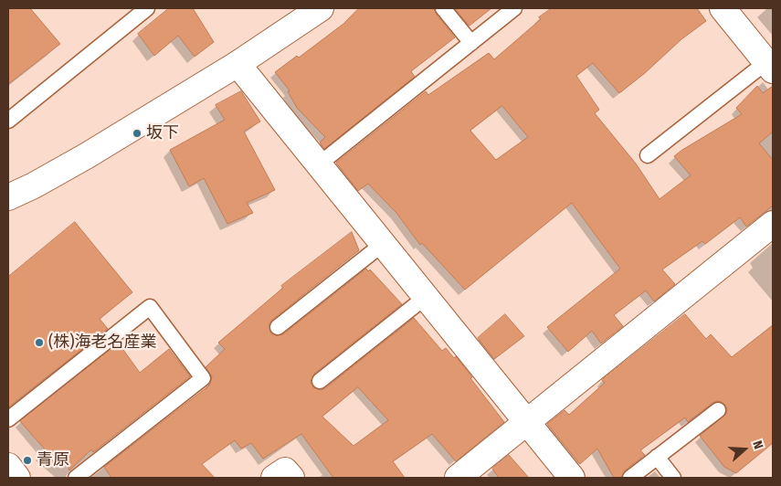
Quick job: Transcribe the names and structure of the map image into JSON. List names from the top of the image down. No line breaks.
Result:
{"places":["坂下","(株)海老名産業","青原"],"north":"right"}
